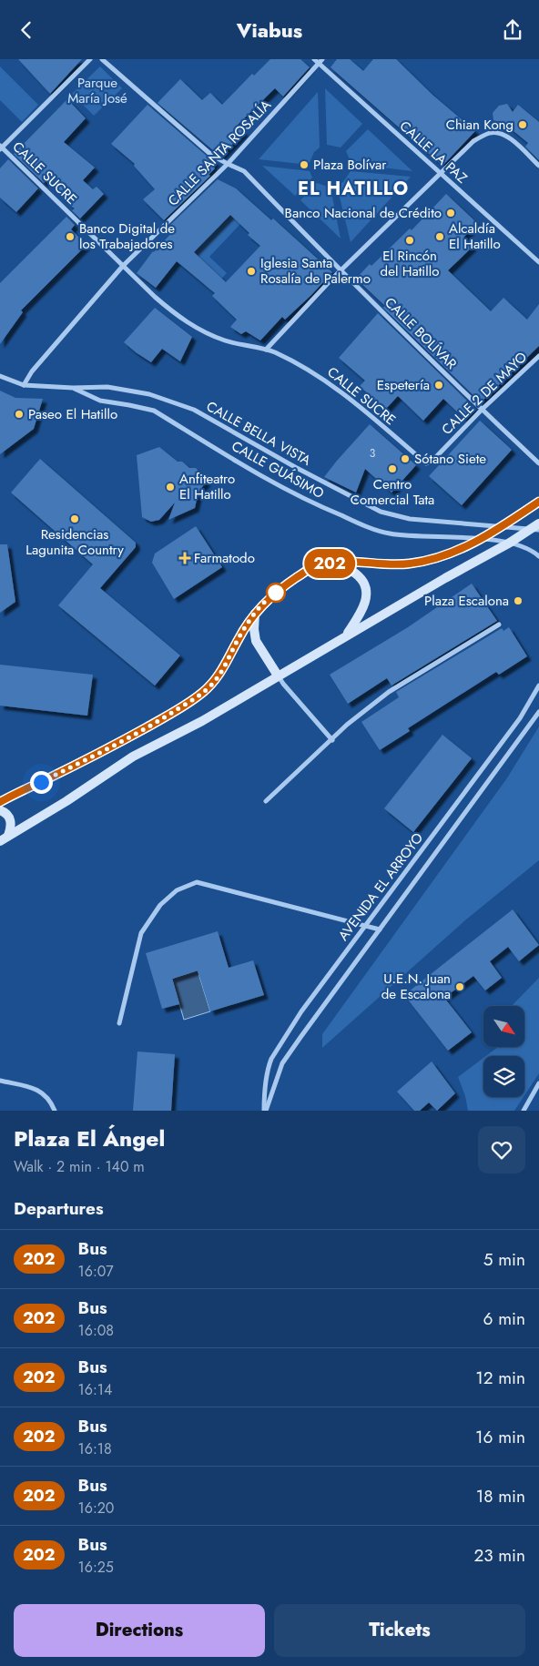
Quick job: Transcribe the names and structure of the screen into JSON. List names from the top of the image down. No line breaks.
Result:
{"streets":{"street":["CALLE LA PAZ","CALLE SANTA ROSALÍA","CALLE SUCRE","CALLE BOLÍVAR","CALLE 2 DE MAYO","CALLE BELLA VISTA","CALLE GUÁSIMO","AVENIDA EL ARROYO"]},"crossings":[["CALLE LA PAZ","CALLE SANTA ROSALÍA"],["CALLE SANTA ROSALÍA","CALLE SUCRE"],["CALLE SANTA ROSALÍA","CALLE BOLÍVAR"],["CALLE SANTA ROSALÍA","CALLE BELLA VISTA"],["CALLE SUCRE","CALLE 2 DE MAYO"],["CALLE BOLÍVAR","CALLE 2 DE MAYO"],["CALLE BELLA VISTA","CALLE GUÁSIMO"]],"districts":["EL HATILLO"],"parks":["Parque María José"],"places":{"other":["Chian Kong","Plaza Bolívar","Banco Nacional de Crédito","Banco Digital de los Trabajadores","Alcaldía El Hatillo","El Rincón del Hatillo","Iglesia Santa Rosalía de Palermo","Espetería","Paseo El Hatillo","Sótano Siete","Centro Comercial Tata","Anfiteatro El Hatillo","Residencias Lagunita Country","Plaza Escalona","U.E.N. Juan de Escalona"],"health":["Farmatodo"]},"lines":["bus line 202"],"house_numbers":["3"],"north":"bottom right","page":{"header":"Viabus","on_map":"202","heading":[["Plaza El Ángel","Walk · 2 min · 140 m"],"Departures"],"list":[{"mark":"202","name":"Bus","note":"16:07","value":"5 min"},{"mark":"202","name":"Bus","note":"16:08","value":"6 min"},{"mark":"202","name":"Bus","note":"16:14","value":"12 min"},{"mark":"202","name":"Bus","note":"16:18","value":"16 min"},{"mark":"202","name":"Bus","note":"16:20","value":"18 min"},{"mark":"202","name":"Bus","note":"16:25","value":"23 min"}],"buttons":["Directions","Tickets"]}}
